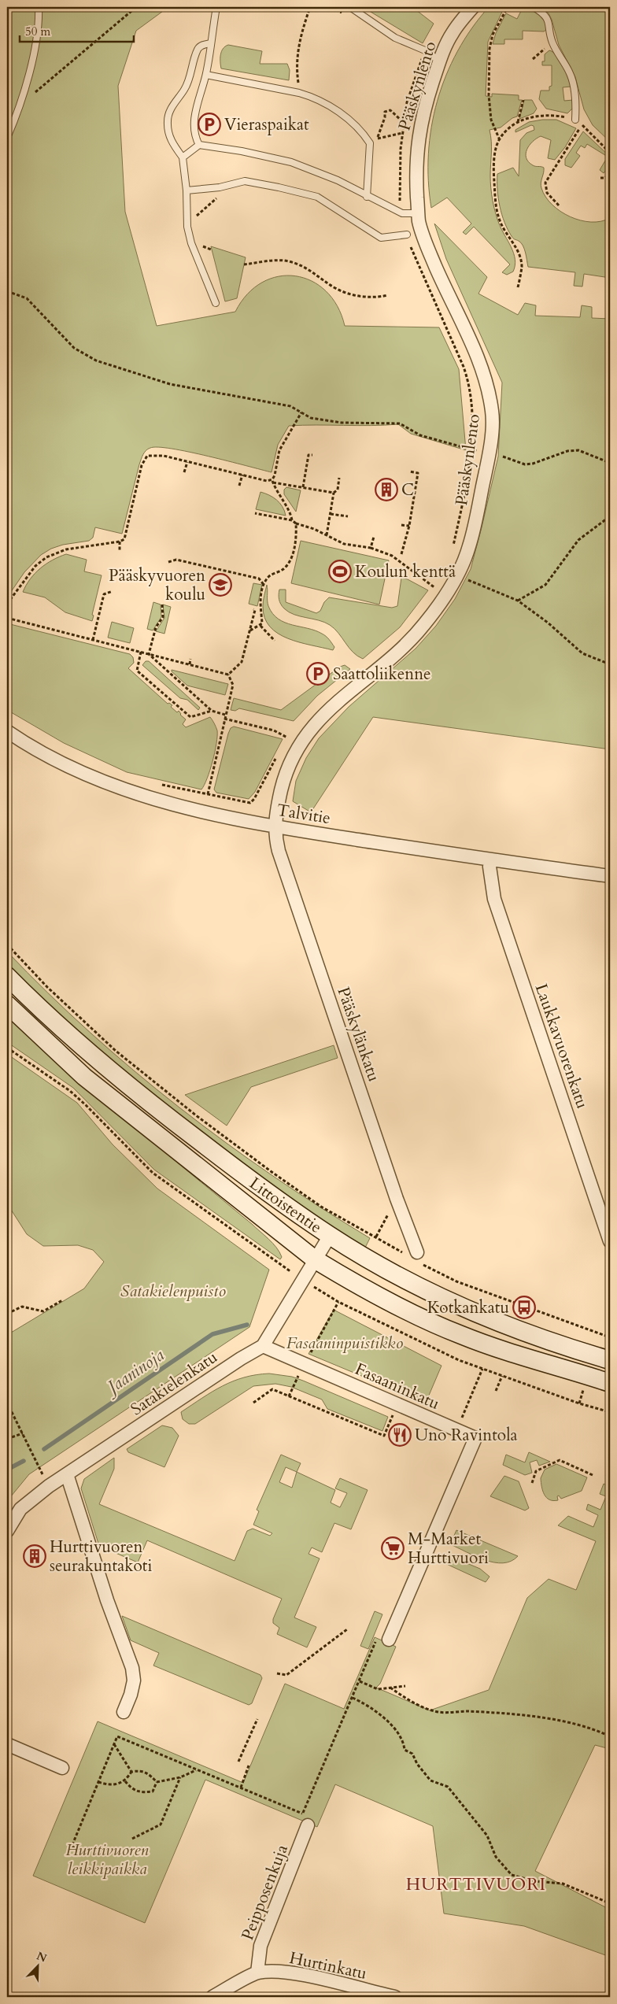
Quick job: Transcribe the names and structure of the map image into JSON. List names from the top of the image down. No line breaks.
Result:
{"streets":{"main road":["Littoistentie"],"street":["Pääskynlento","Talvitie","Pääskylänkatu","Laukkavuorenkatu","Satakielenkatu","Fasaaninkatu","Peipposenkuja","Hurtinkatu"]},"crossings":[["Pääskynlento","Talvitie"],["Pääskynlento","Pääskylänkatu"],["Talvitie","Pääskylänkatu"],["Talvitie","Laukkavuorenkatu"],["Littoistentie","Satakielenkatu"],["Satakielenkatu","Fasaaninkatu"],["Peipposenkuja","Hurtinkatu"]],"districts":["HURTTIVUORI"],"water":["Jaaninoja"],"parks":["Satakielenpuisto","Fasaaninpuistikko","Hurttivuoren leikkipaikka"],"places":{"parking":["Vieraspaikat","Saattoliikenne"],"building":["C","Hurttivuoren seurakuntakoti"],"sports":["Koulun kenttä"],"school or university":["Pääskyvuoren koulu"],"bus stop":["Kotkankatu"],"restaurant":["Uno Ravintola"],"supermarket":["M-Market Hurttivuori"]},"scale_bar":"50 m","north":"top right"}
